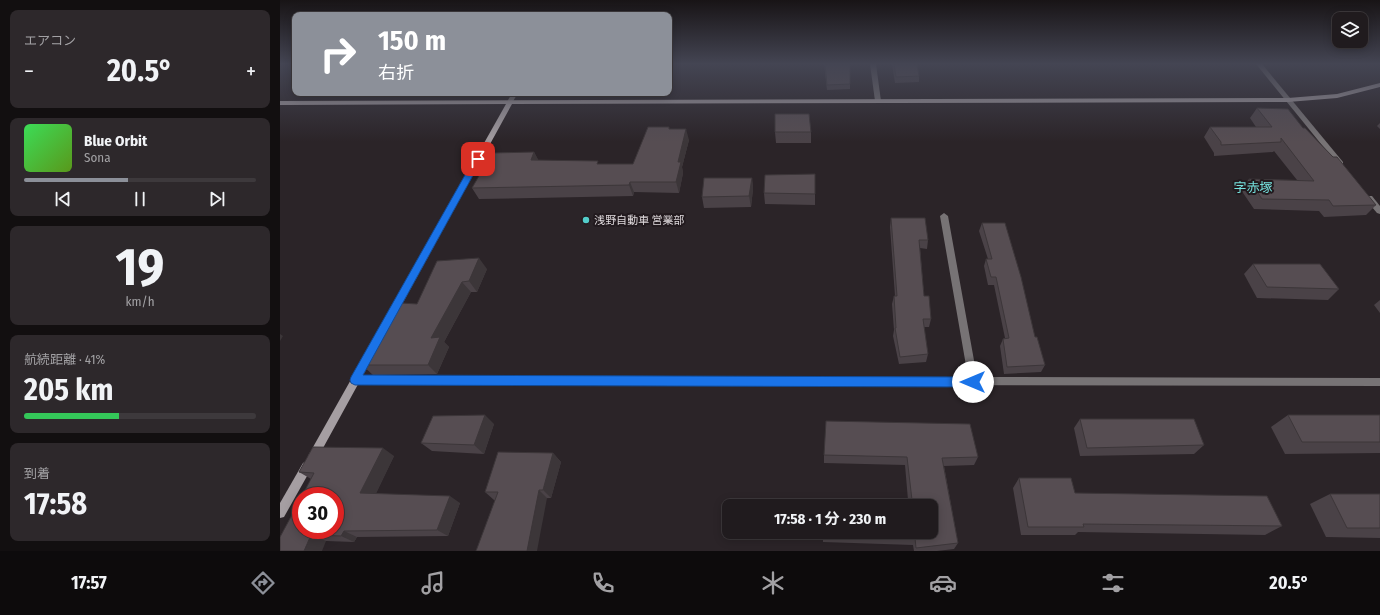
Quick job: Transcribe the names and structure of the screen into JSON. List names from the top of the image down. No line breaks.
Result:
{"districts":["字赤塚"],"places":["浅野自動車 営業部"],"page":{"tile":["エアコン",["19","km/h"],["航続距離 · 41%","205 km"],["到着","17:58"]],"turn":["150 m","右折"],"heat":["−","20.5°","+"],"song":["Blue Orbit","Sona"],"limit":"30","trip":"17:58 · 1 分 · 230 m","tabs":["17:57","20.5°"]}}
